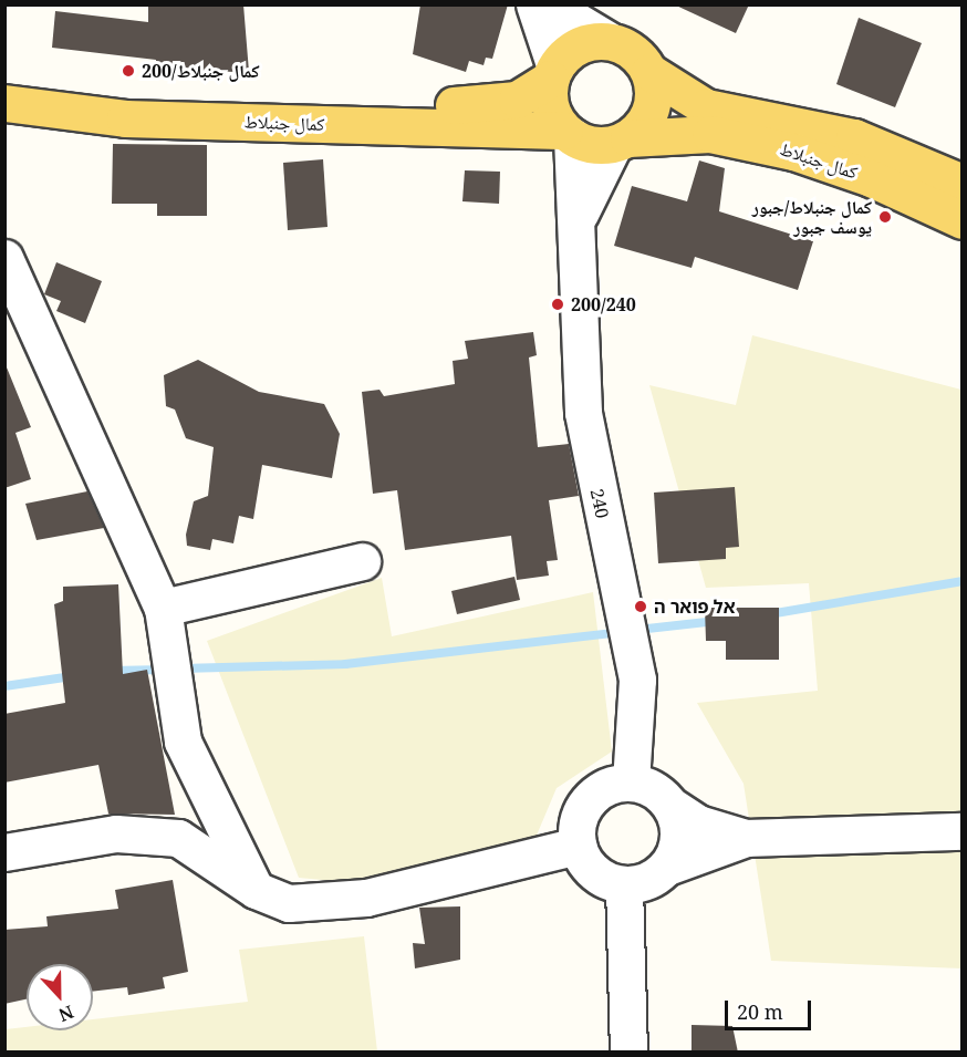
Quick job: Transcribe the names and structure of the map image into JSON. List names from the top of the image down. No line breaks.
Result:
{"streets":{"main road":["كمال جنبلاط"],"street":["240"]},"crossings":[["كمال جنبلاط","240"]],"places":["200/كمال جنبلاط","كمال جنبلاط/جبور يوسف جبور","200/240","אל פואר ה"],"scale_bar":"20 m","north":"bottom"}
